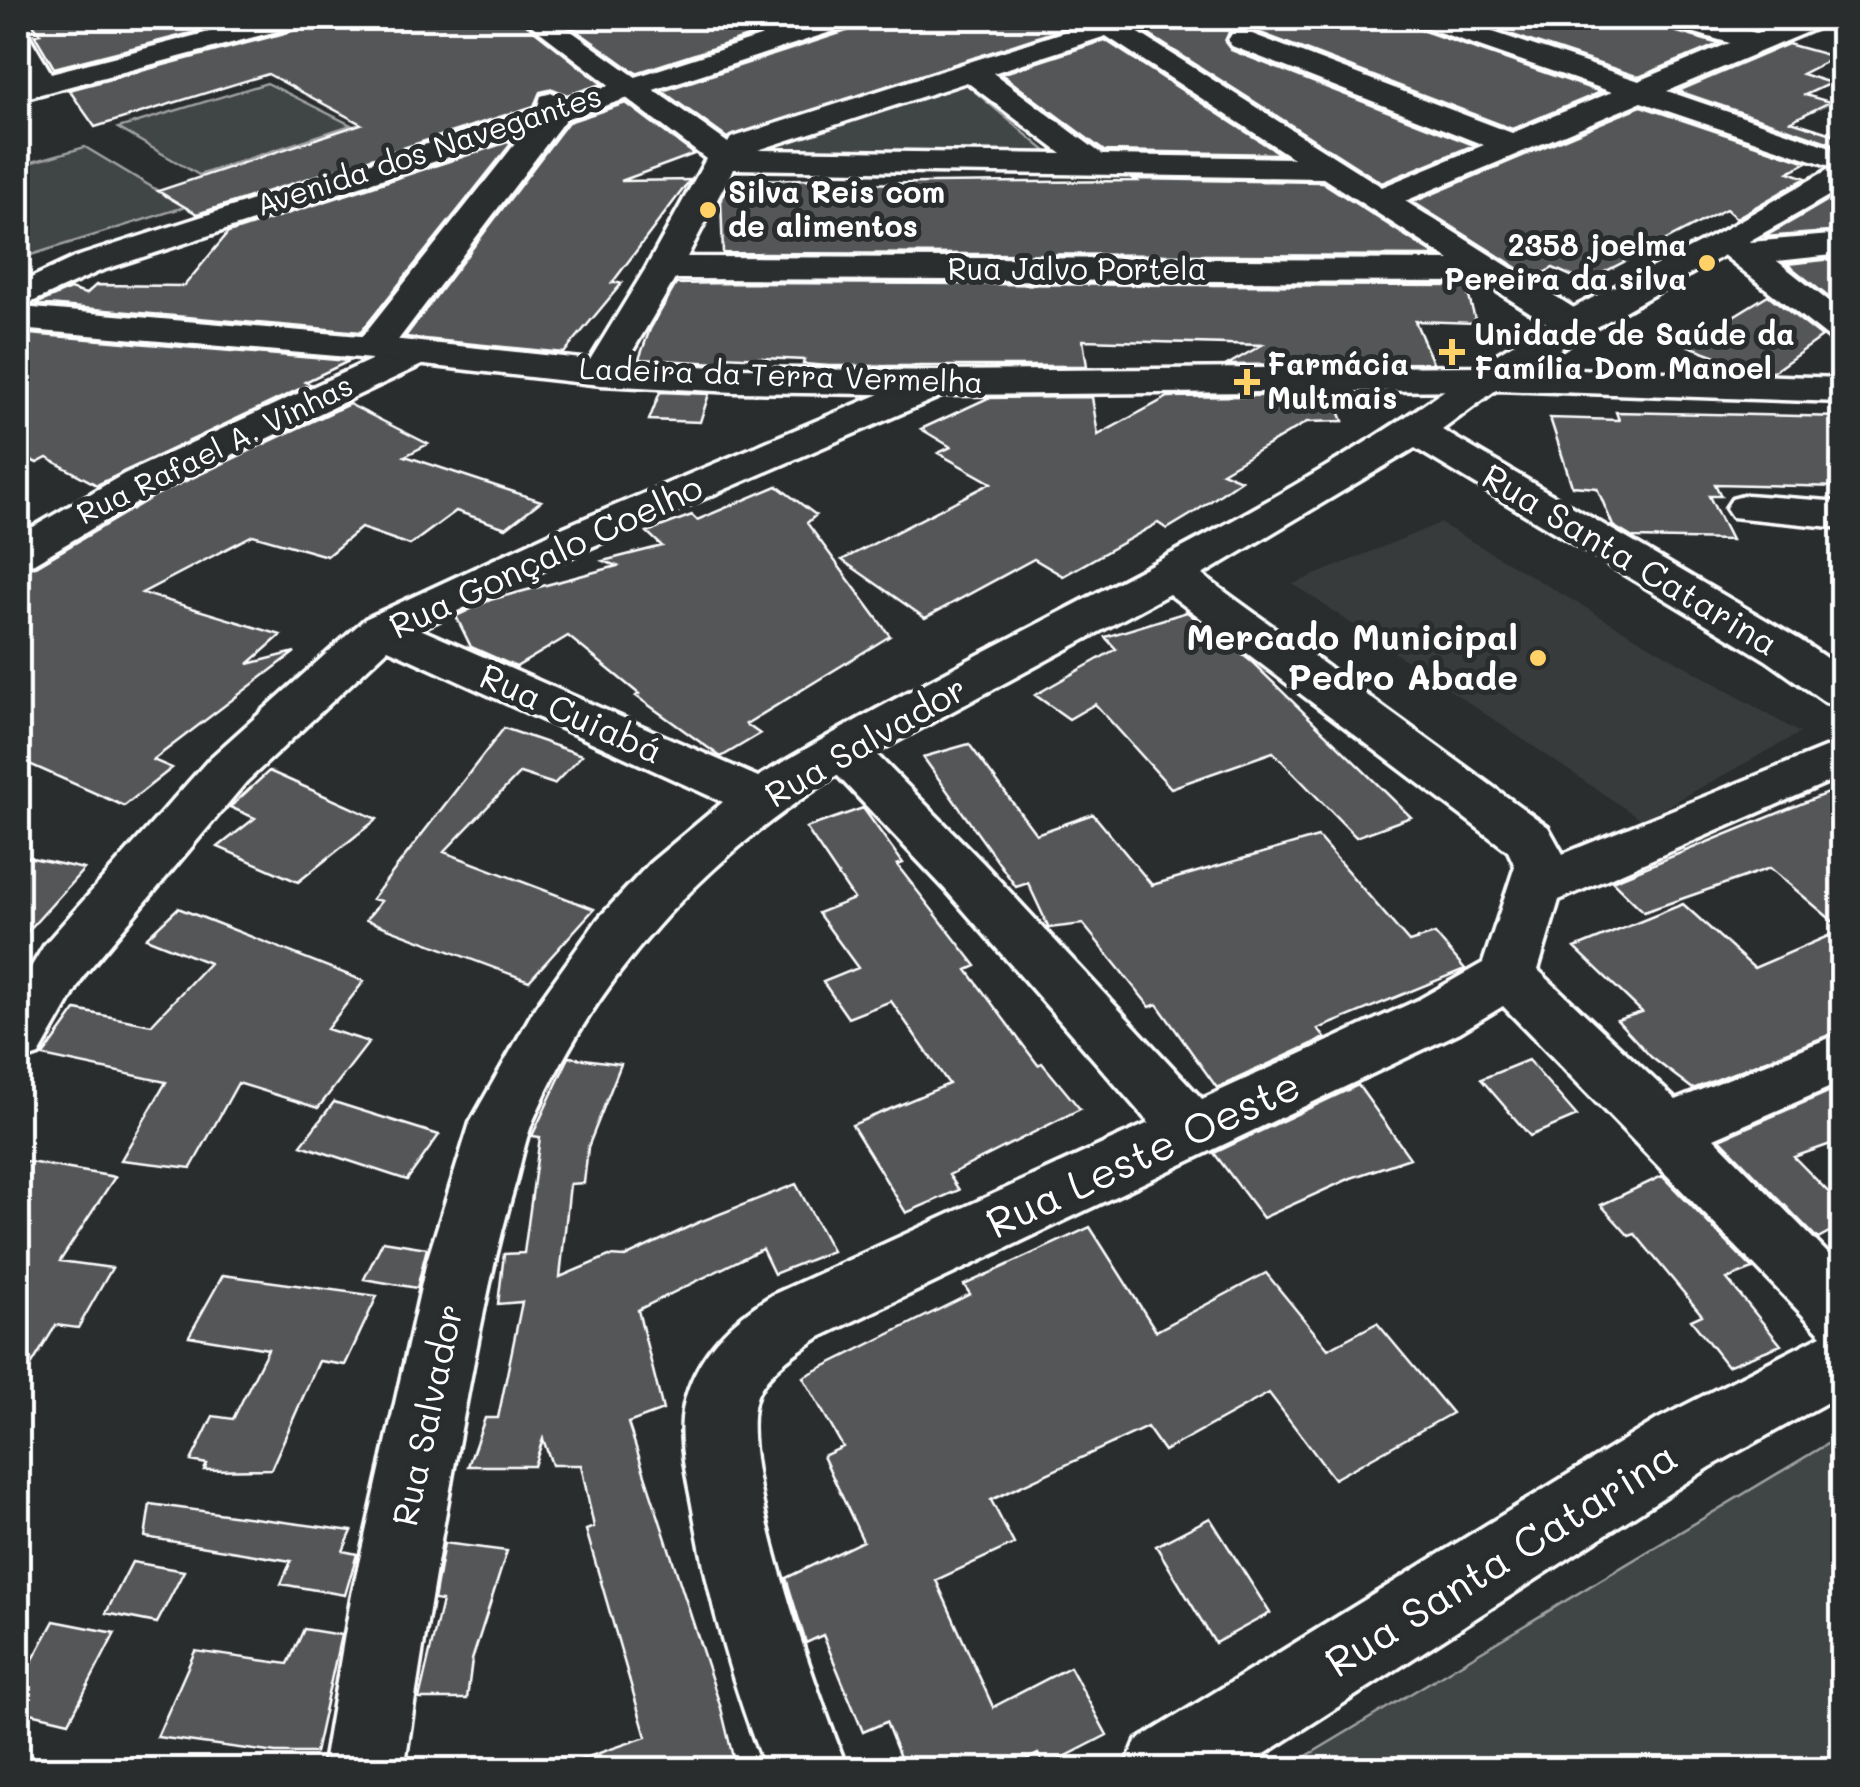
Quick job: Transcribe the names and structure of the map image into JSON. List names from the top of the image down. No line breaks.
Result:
{"streets":{"street":["Avenida dos Navegantes","Rua Jalvo Portela","Ladeira da Terra Vermelha","Rua Rafael A. Vinhas","Rua Gonçalo Coelho","Rua Santa Catarina","Rua Cuiabá","Rua Salvador","Rua Leste Oeste"]},"crossings":[["Ladeira da Terra Vermelha","Rua Rafael A. Vinhas"],["Ladeira da Terra Vermelha","Rua Gonçalo Coelho"],["Ladeira da Terra Vermelha","Rua Salvador"],["Rua Gonçalo Coelho","Rua Cuiabá"],["Rua Santa Catarina","Rua Salvador"],["Rua Cuiabá","Rua Salvador"]],"places":{"other":["Silva Reis com de alimentos","2358 joelma Pereira da silva","Mercado Municipal Pedro Abade"],"health":["Unidade de Saúde da Família Dom Manoel","Farmácia Multmais"]}}
